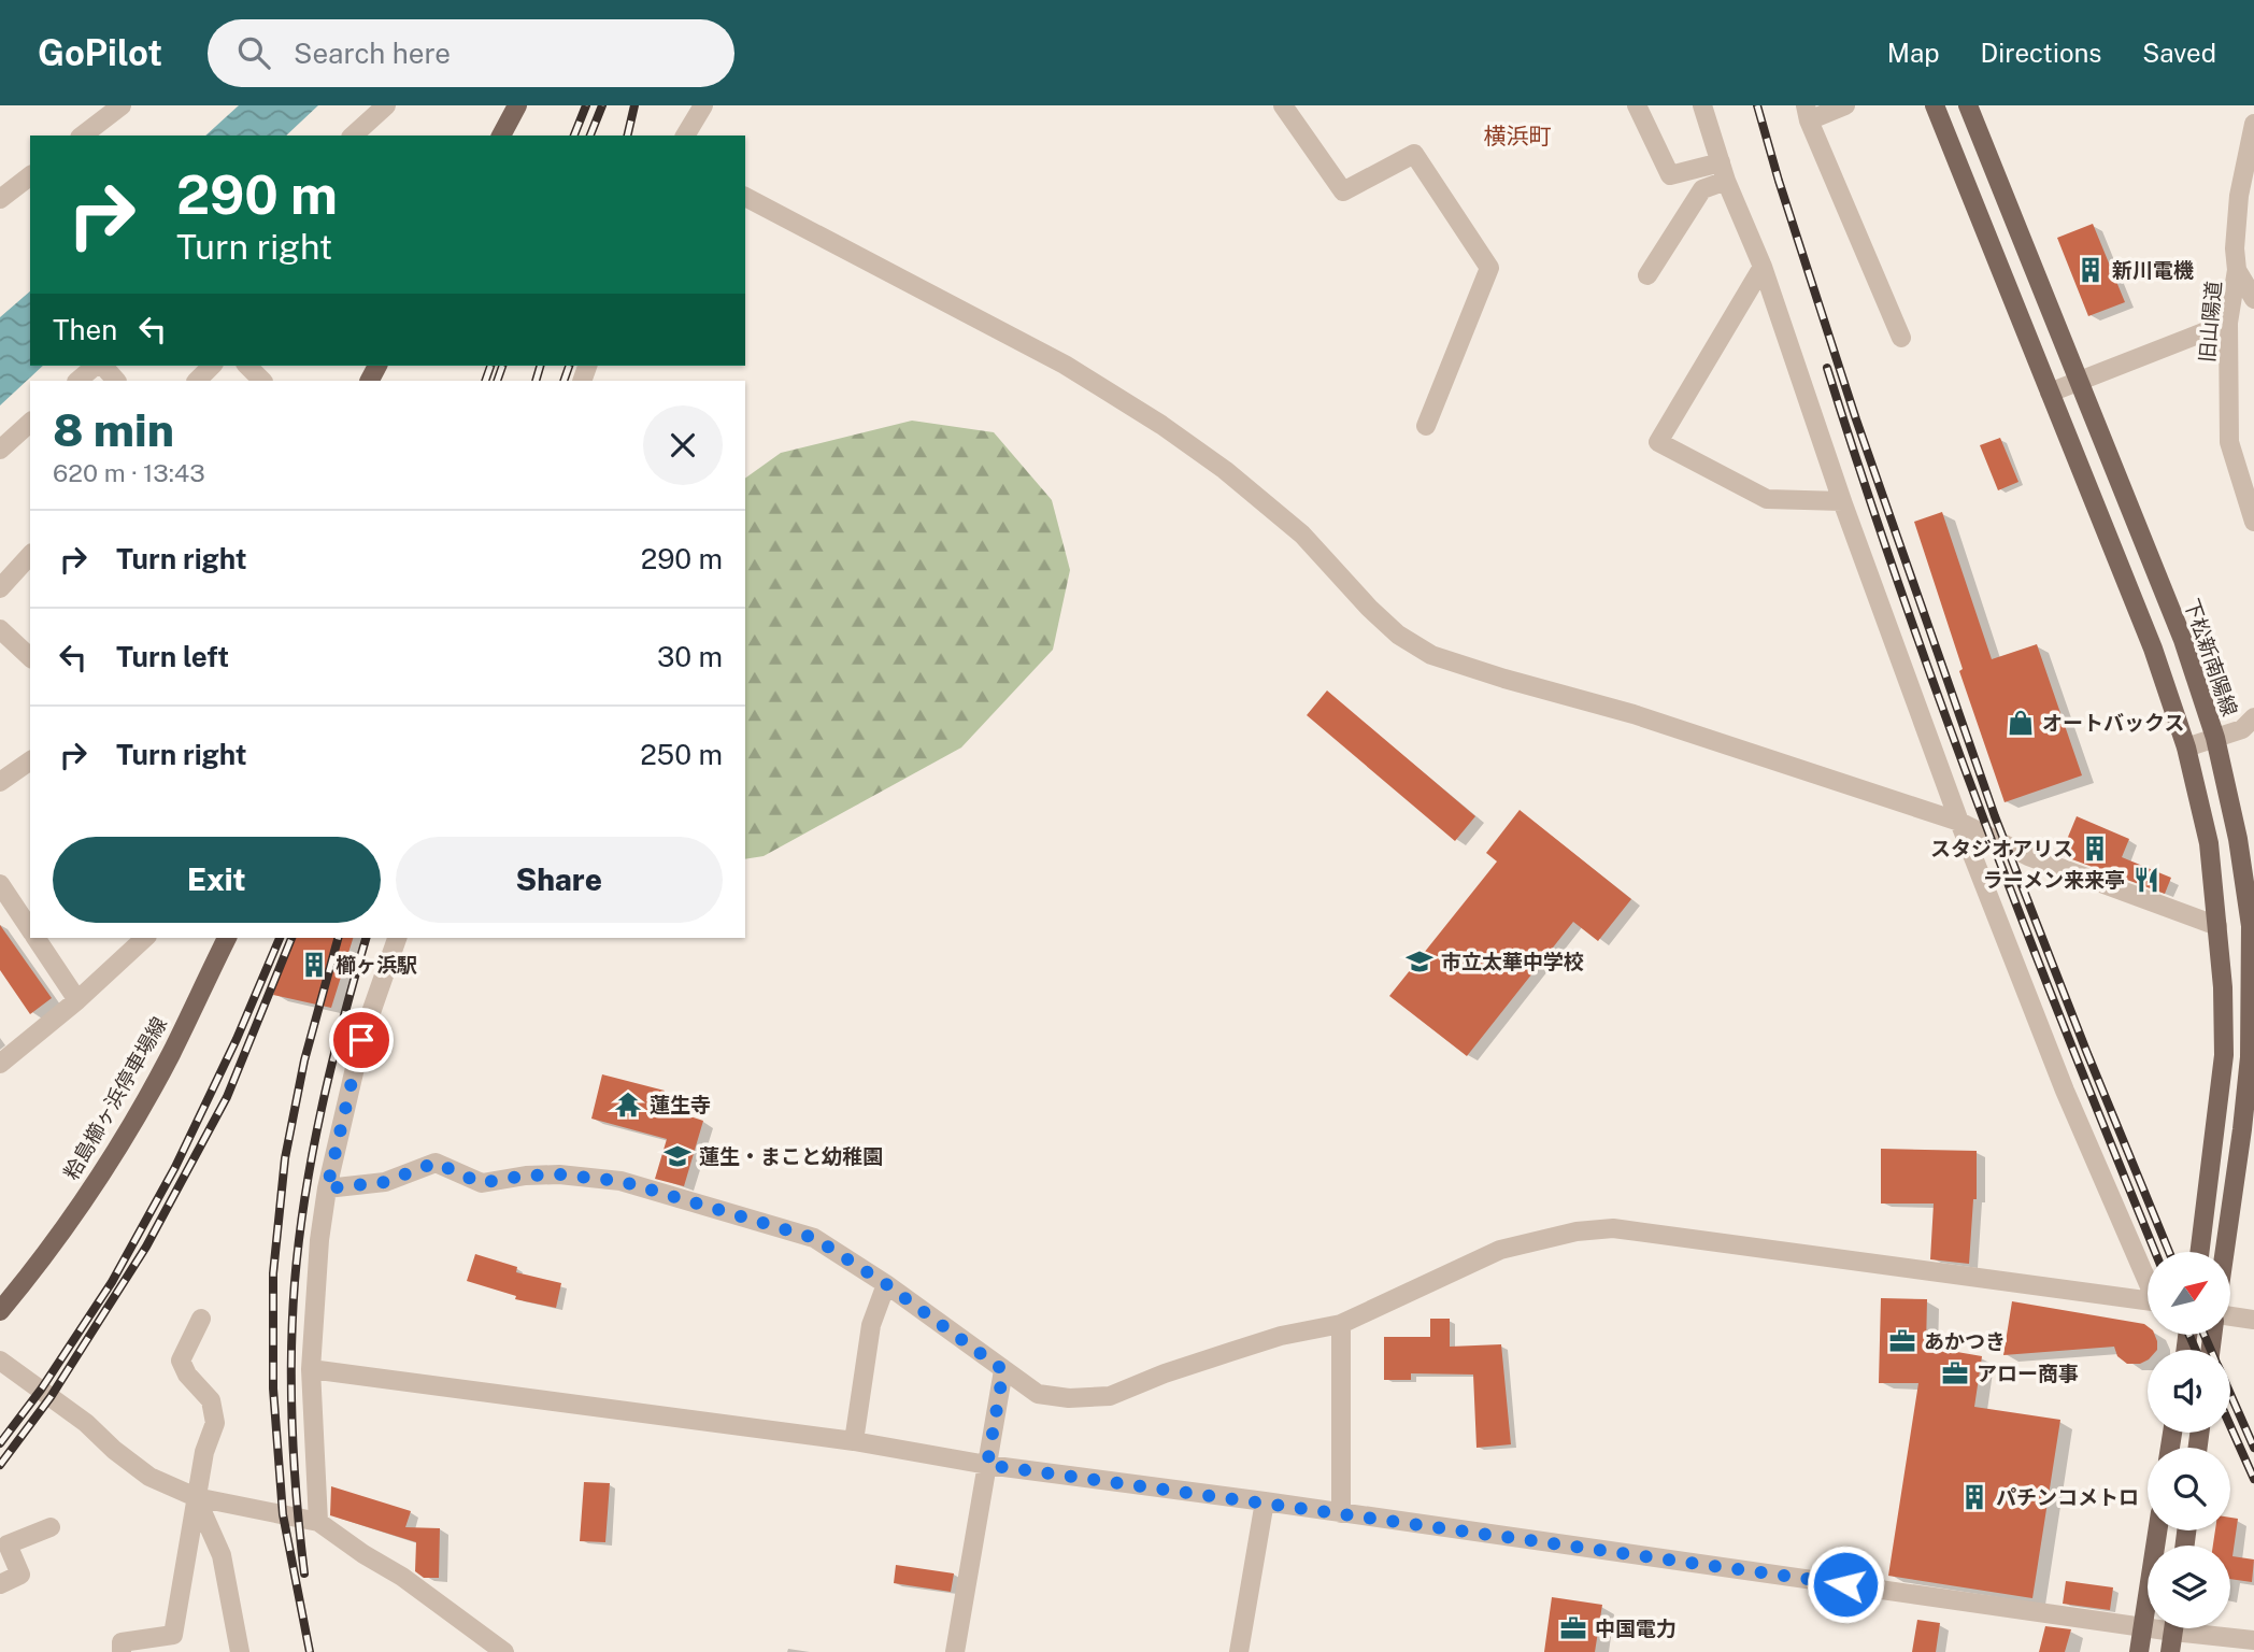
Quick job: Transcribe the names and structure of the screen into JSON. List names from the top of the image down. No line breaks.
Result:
{"streets":{"main road":["下松新南陽線","粭島櫛ヶ浜停車場線"],"street":["旧山陽道"]},"districts":["横浜町"],"places":{"building":["新川電機","スタジオアリス","櫛ヶ浜駅","パチンコメトロ"],"shop":["オートバックス"],"restaurant":["ラーメン来来亭"],"school or university":["市立太華中学校","蓮生・まこと幼稚園"],"temple":["蓮生寺"],"office":["あかつき","アロー商事","中国電力"]},"north":"top right","page":{"header":"GoPilot","search":"Search here","nav":["Map","Directions","Saved"],"turn":["290 m","Turn right"],"then":"Then","heading":["8 min","620 m · 13:43"],"list":[{"name":"Turn right","value":"290 m"},{"name":"Turn left","value":"30 m"},{"name":"Turn right","value":"250 m"}],"buttons":["Exit","Share"]}}
